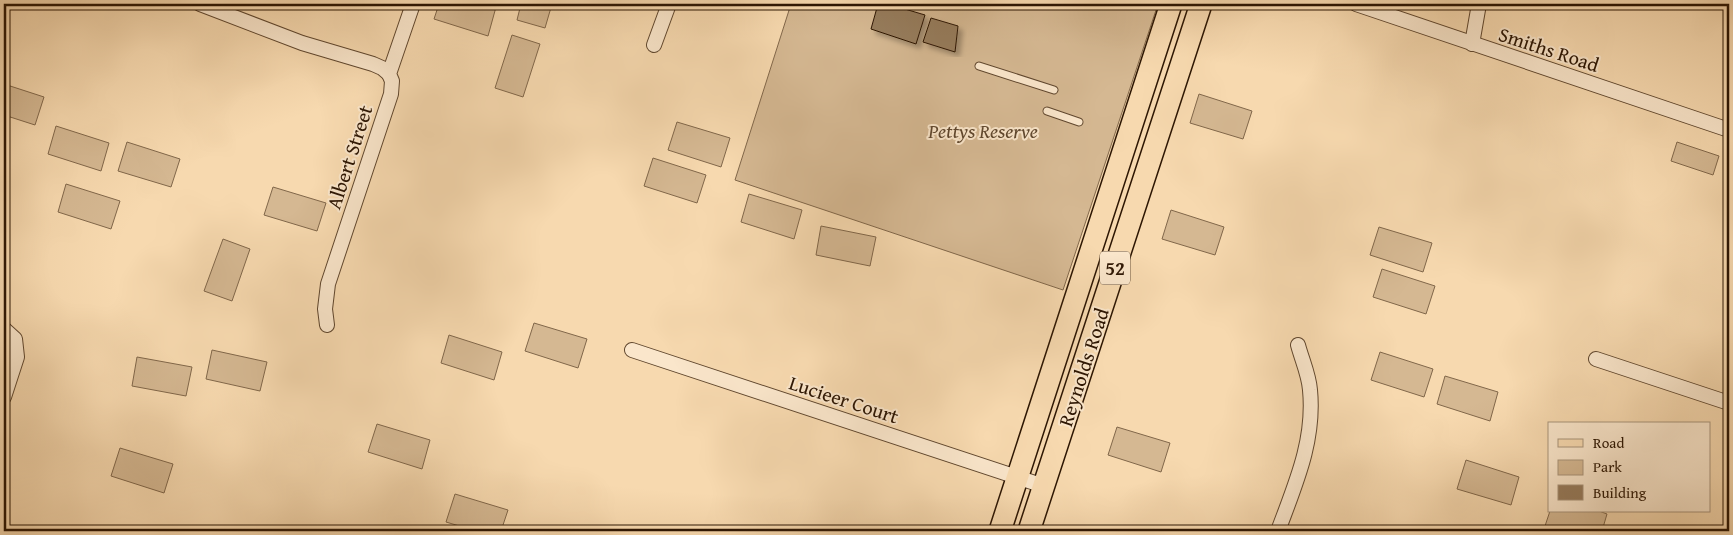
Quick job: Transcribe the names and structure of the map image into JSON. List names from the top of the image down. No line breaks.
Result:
{"streets":{"main road":["52","Reynolds Road"],"street":["Smiths Road","Albert Street","Lucieer Court"]},"crossings":[["Reynolds Road","Lucieer Court"]],"parks":["Pettys Reserve"],"legend":["Road","Park","Building"]}
